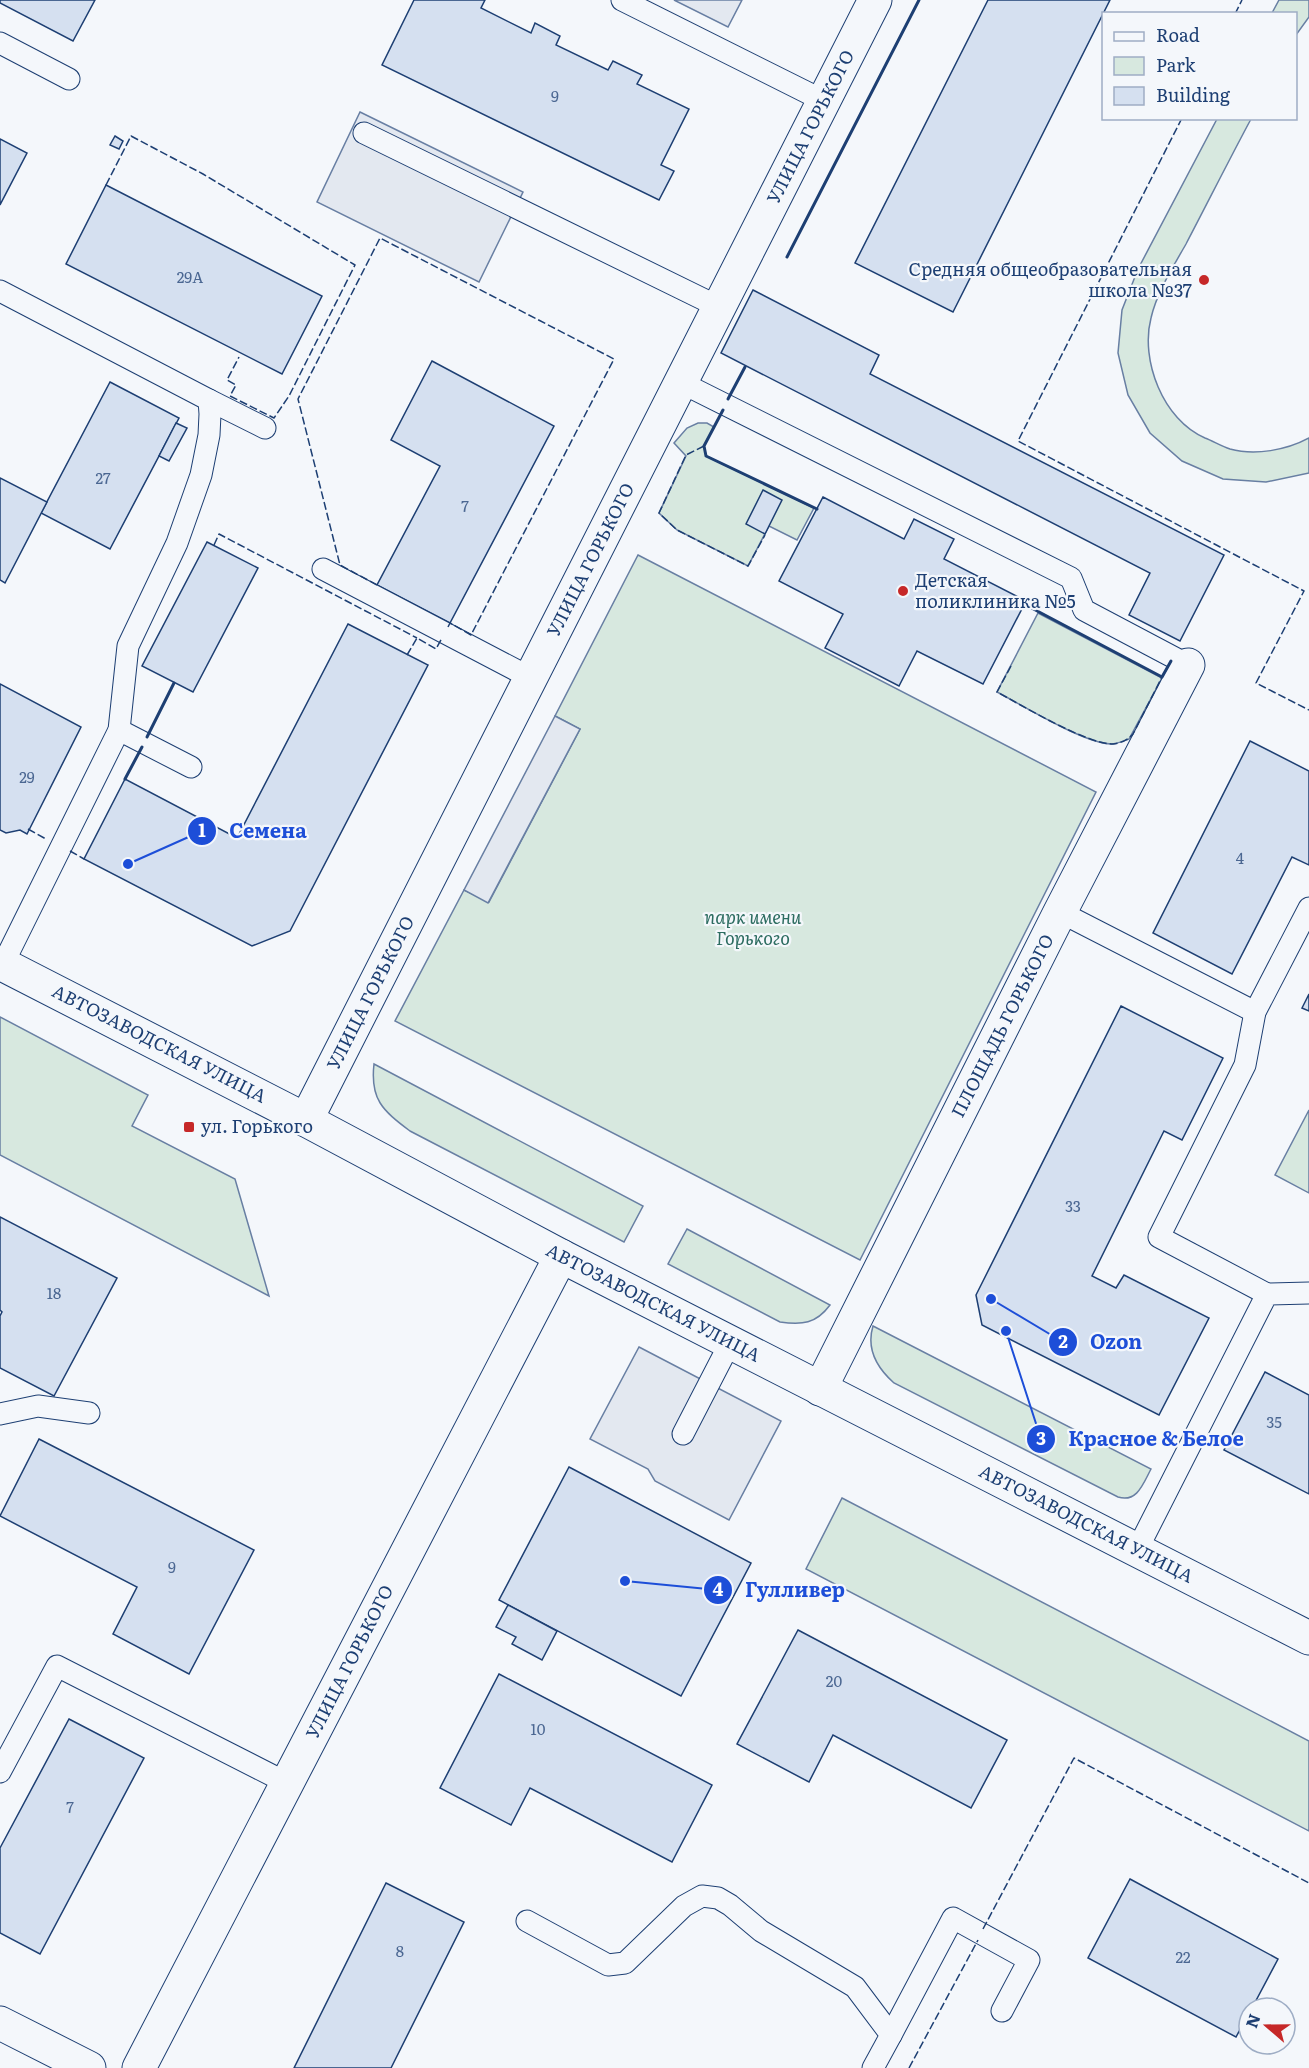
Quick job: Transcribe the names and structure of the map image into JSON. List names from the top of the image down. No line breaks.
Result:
{"streets":{"street":["УЛИЦА ГОРЬКОГО","ПЛОЩАДЬ ГОРЬКОГО","АВТОЗАВОДСКАЯ УЛИЦА"]},"crossings":[["УЛИЦА ГОРЬКОГО","АВТОЗАВОДСКАЯ УЛИЦА"],["ПЛОЩАДЬ ГОРЬКОГО","АВТОЗАВОДСКАЯ УЛИЦА"]],"parks":["парк имени Горького"],"places":{"other":["Средняя общеобразовательная школа №37","Детская поликлиника №5","Семена","Ozon","Красное & Белое","Гулливер"],"transit":["ул. Горького"]},"house_numbers":["9","29А","27","7","29","4","33","18","35","9","20","10","7","8","22"],"legend":["Road","Park","Building"],"north":"left"}
